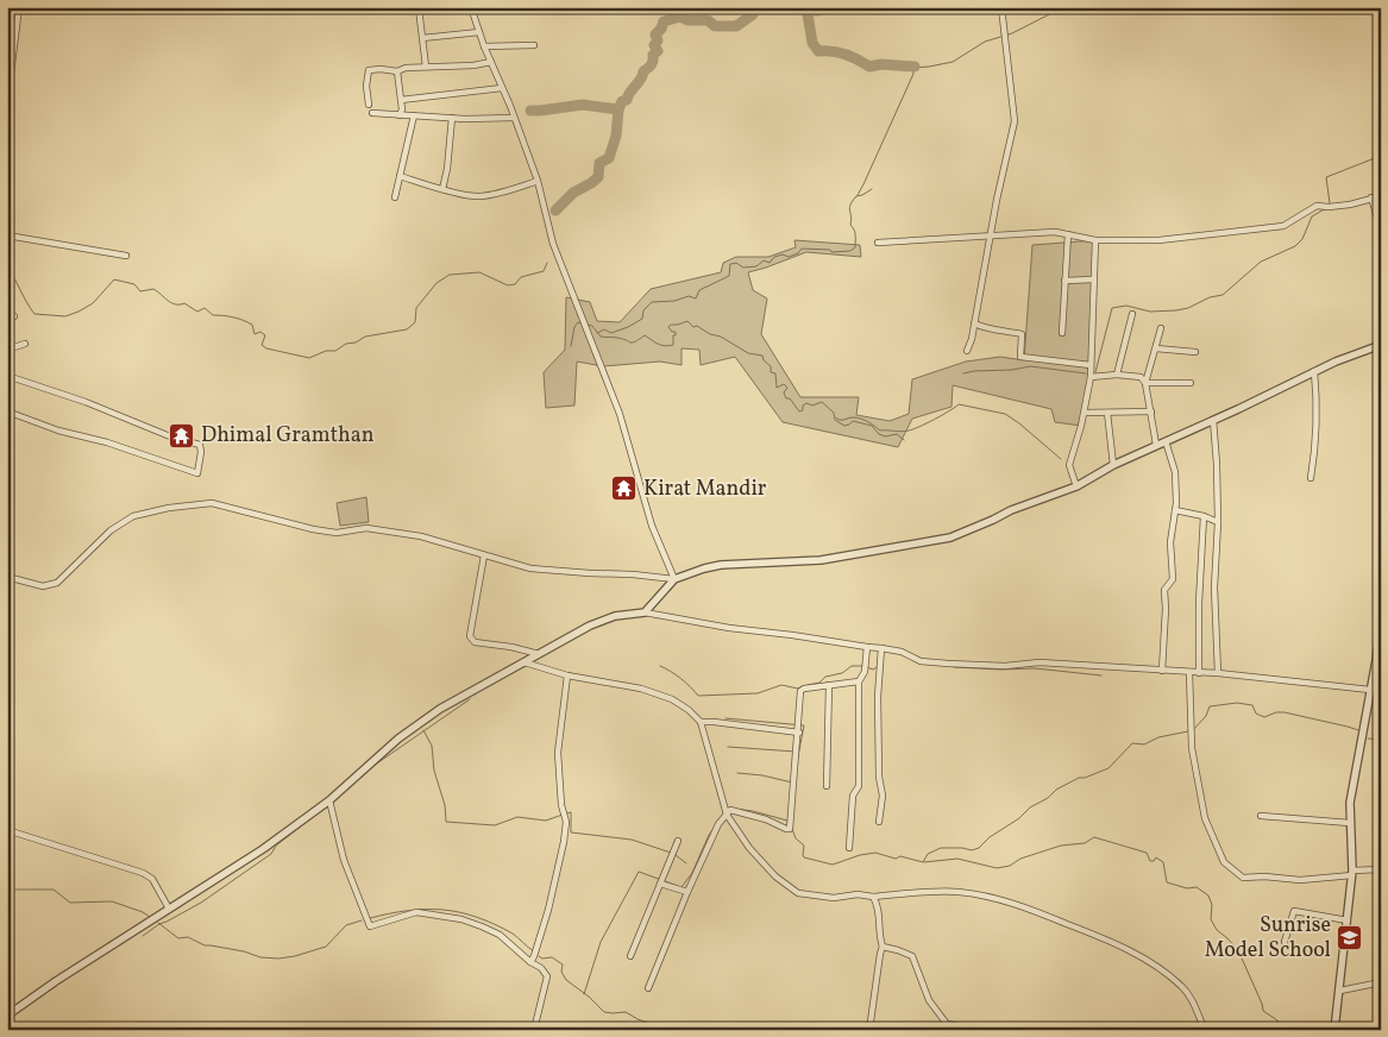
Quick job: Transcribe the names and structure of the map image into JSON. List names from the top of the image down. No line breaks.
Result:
{"places":{"temple":["Dhimal Gramthan","Kirat Mandir"],"school or university":["Sunrise Model School"]}}
